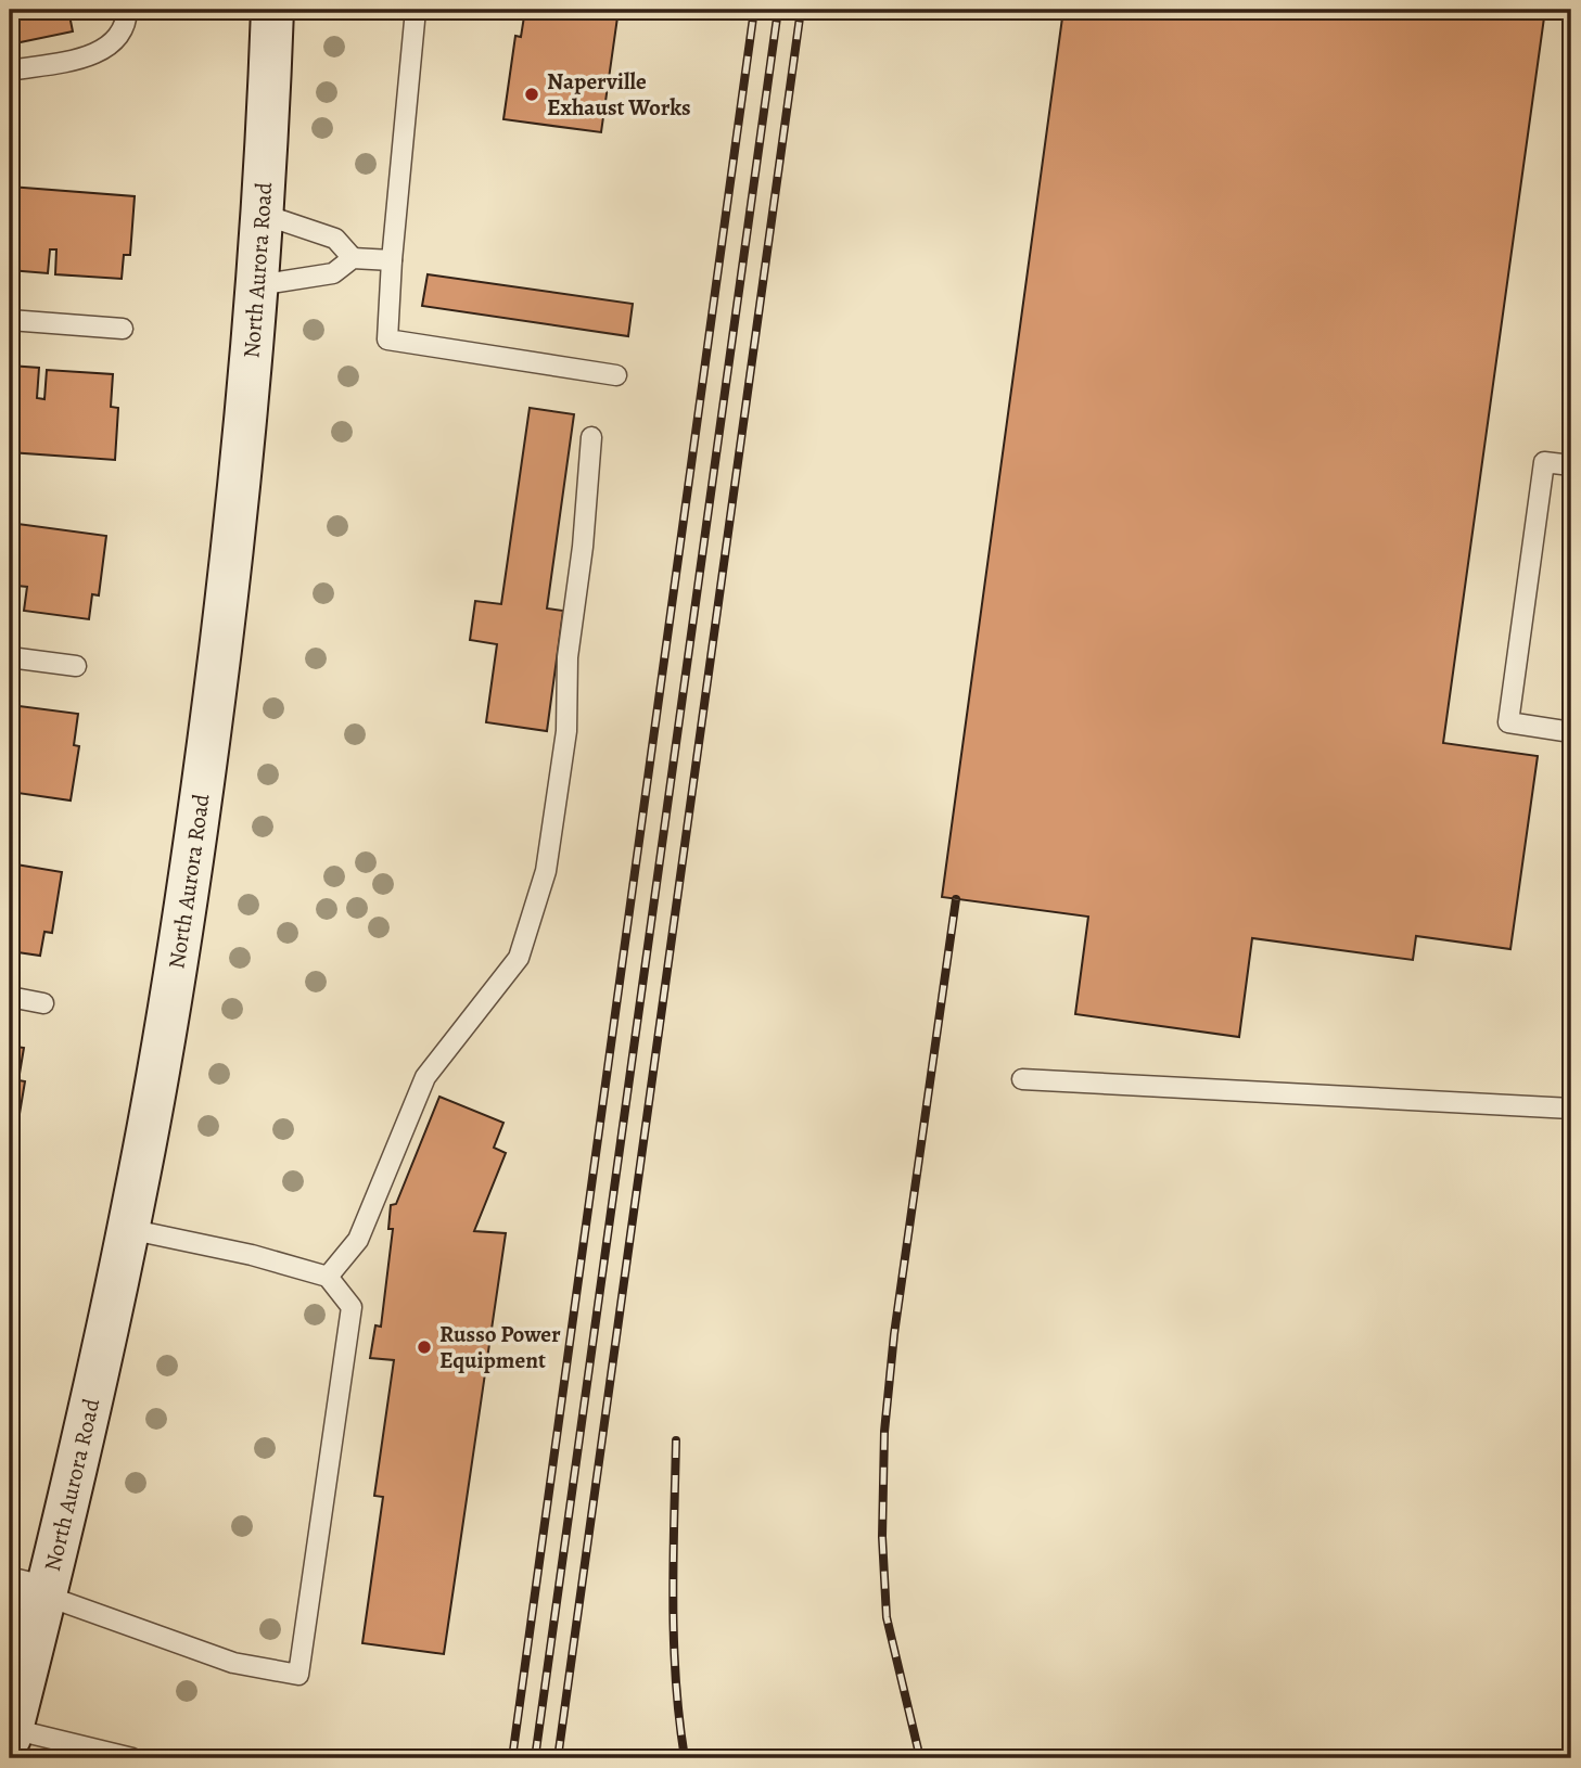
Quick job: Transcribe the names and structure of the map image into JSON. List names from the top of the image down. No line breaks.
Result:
{"streets":{"main road":["North Aurora Road"]},"places":["Naperville Exhaust Works","Russo Power Equipment"]}
